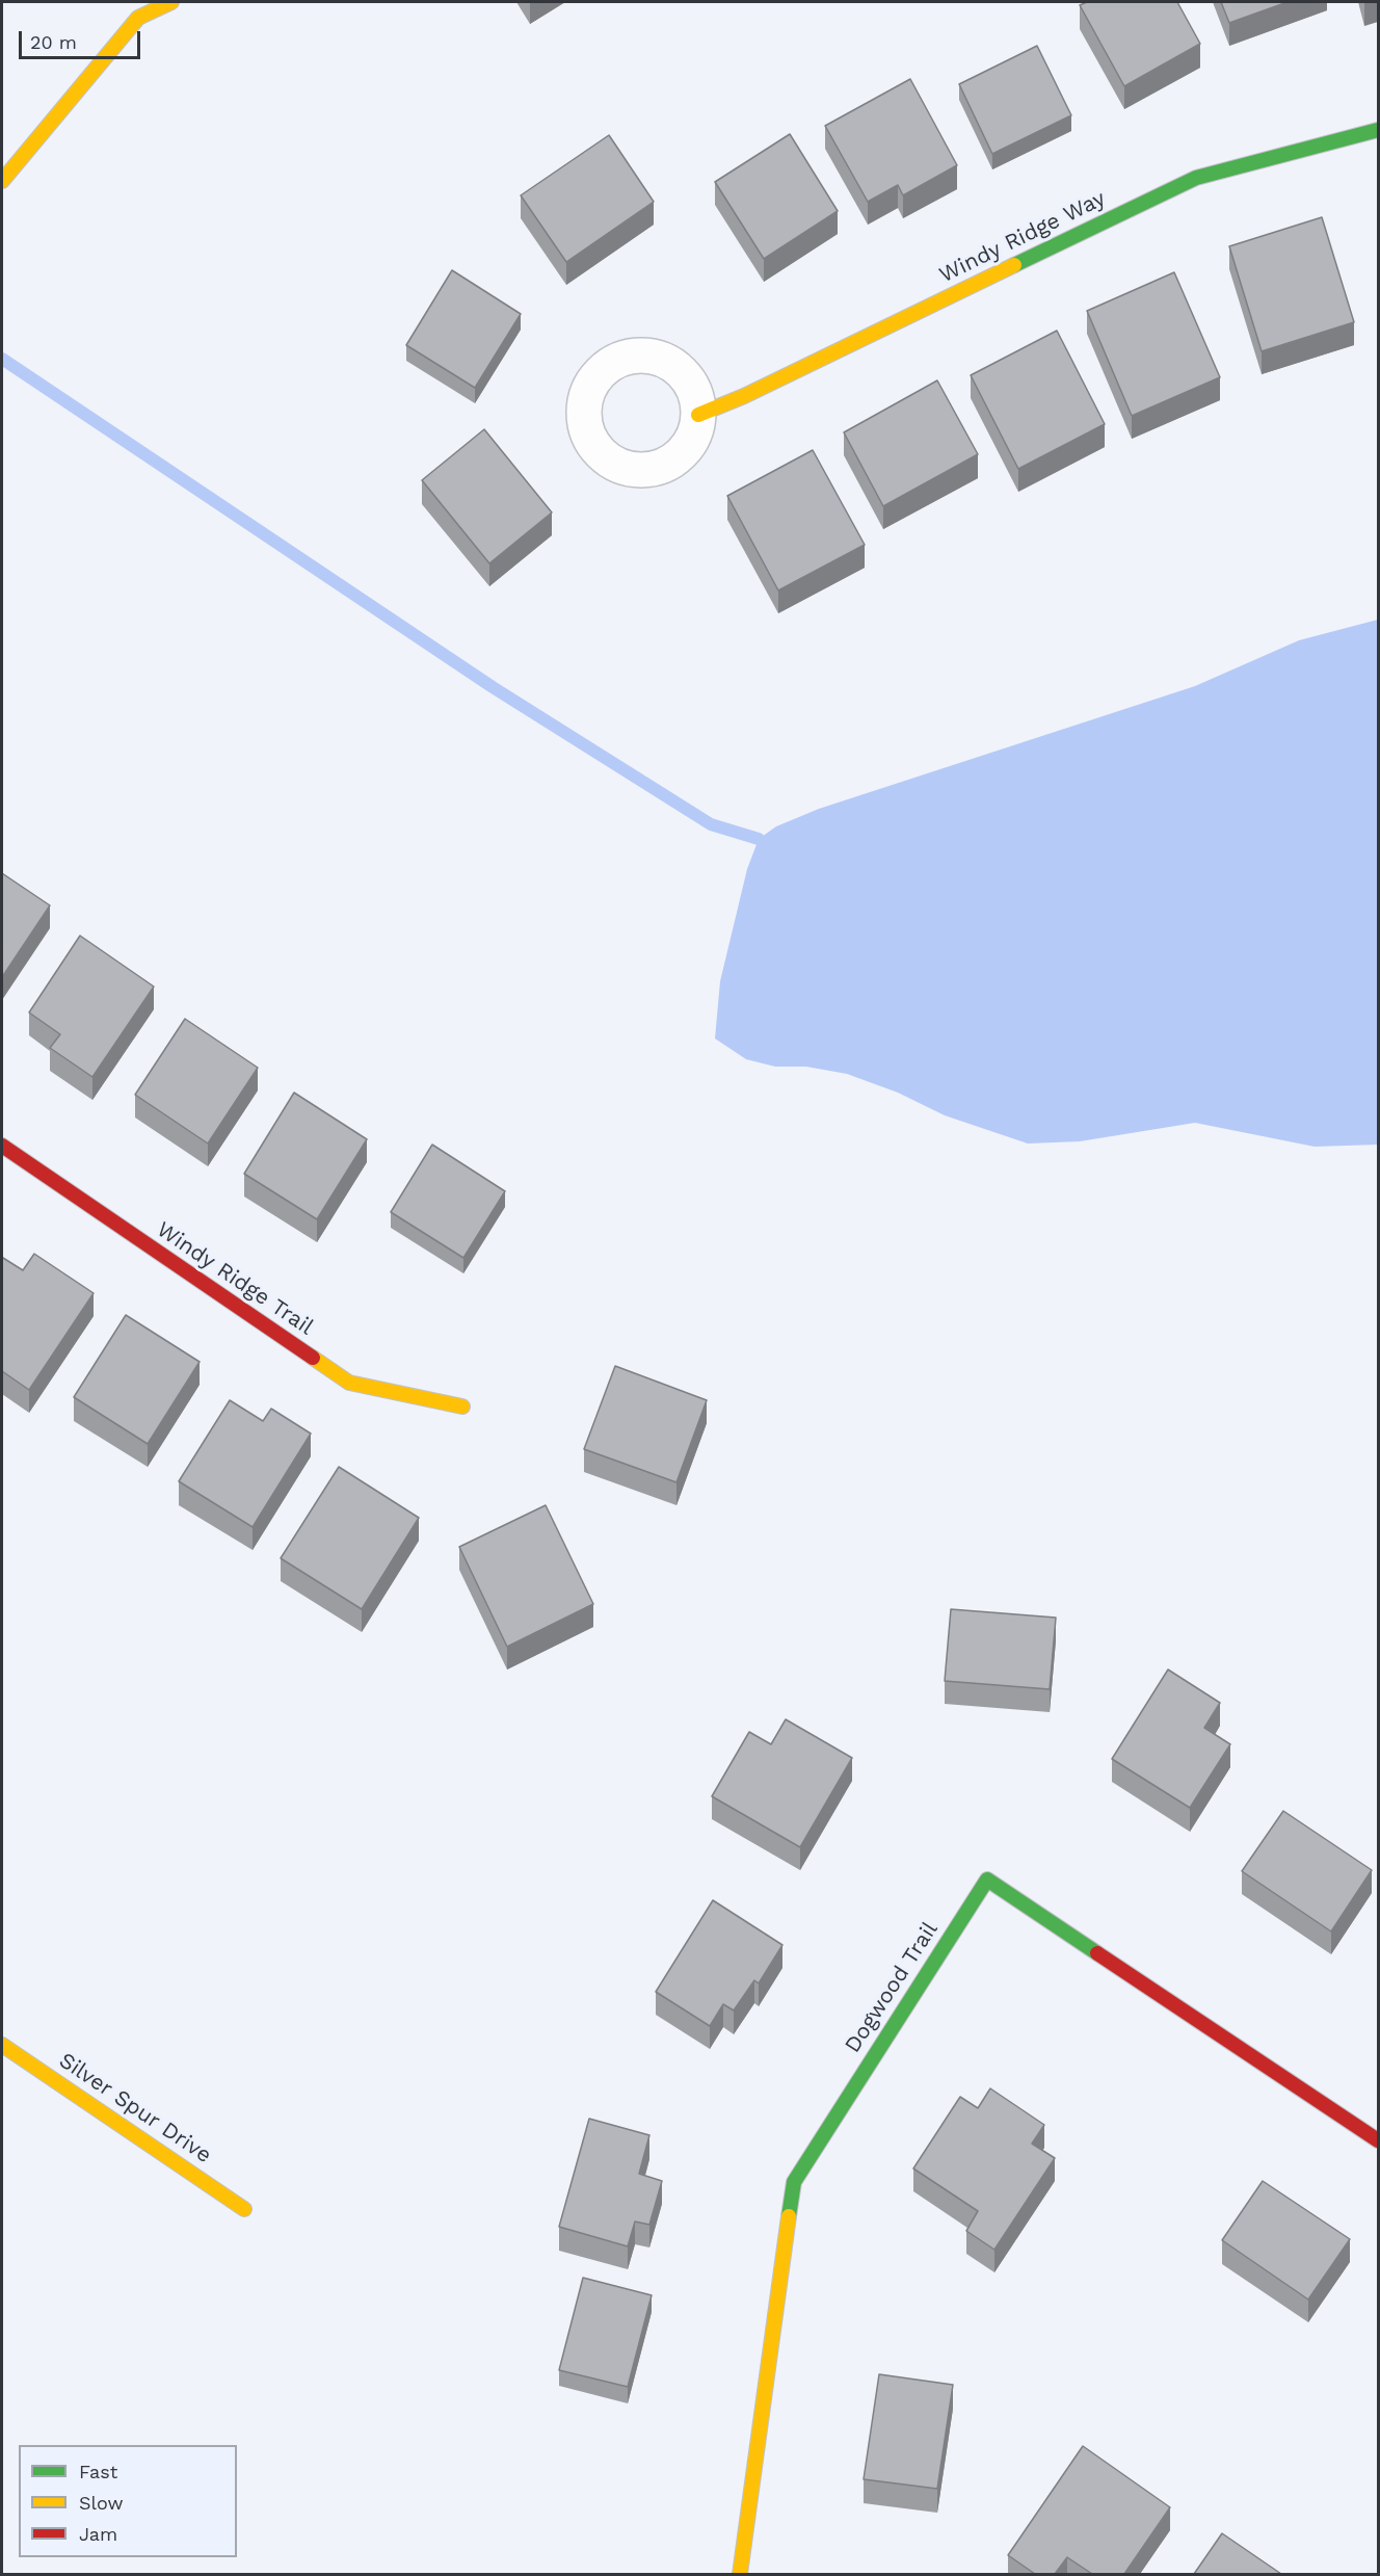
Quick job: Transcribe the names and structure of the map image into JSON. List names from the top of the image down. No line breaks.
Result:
{"streets":{"street":["Windy Ridge Way","Windy Ridge Trail","Dogwood Trail","Silver Spur Drive"]},"legend":["Fast","Slow","Jam"],"scale_bar":"20 m"}
